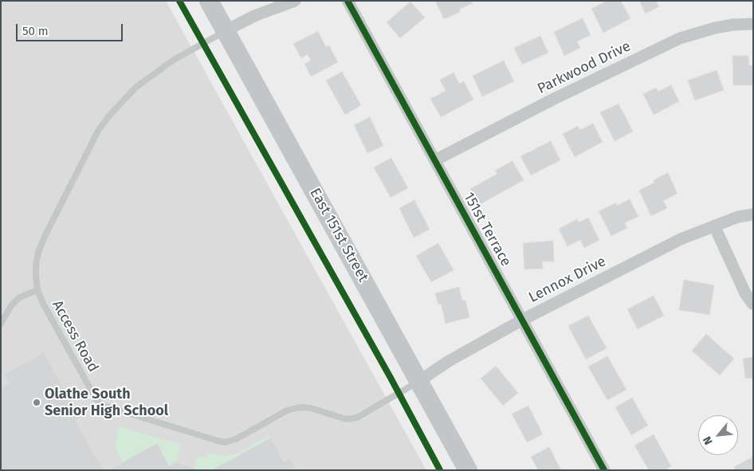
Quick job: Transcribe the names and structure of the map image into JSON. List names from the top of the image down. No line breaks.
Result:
{"streets":{"main road":["East 151st Street"],"street":["Parkwood Drive","151st Terrace","Lennox Drive"],"lane":["Access Road"]},"crossings":[["Parkwood Drive","151st Terrace"],["151st Terrace","Lennox Drive"],["East 151st Street","Lennox Drive"],["East 151st Street","Access Road"],["Lennox Drive","Access Road"]],"places":["Olathe South Senior High School"],"scale_bar":"50 m","north":"bottom left"}
